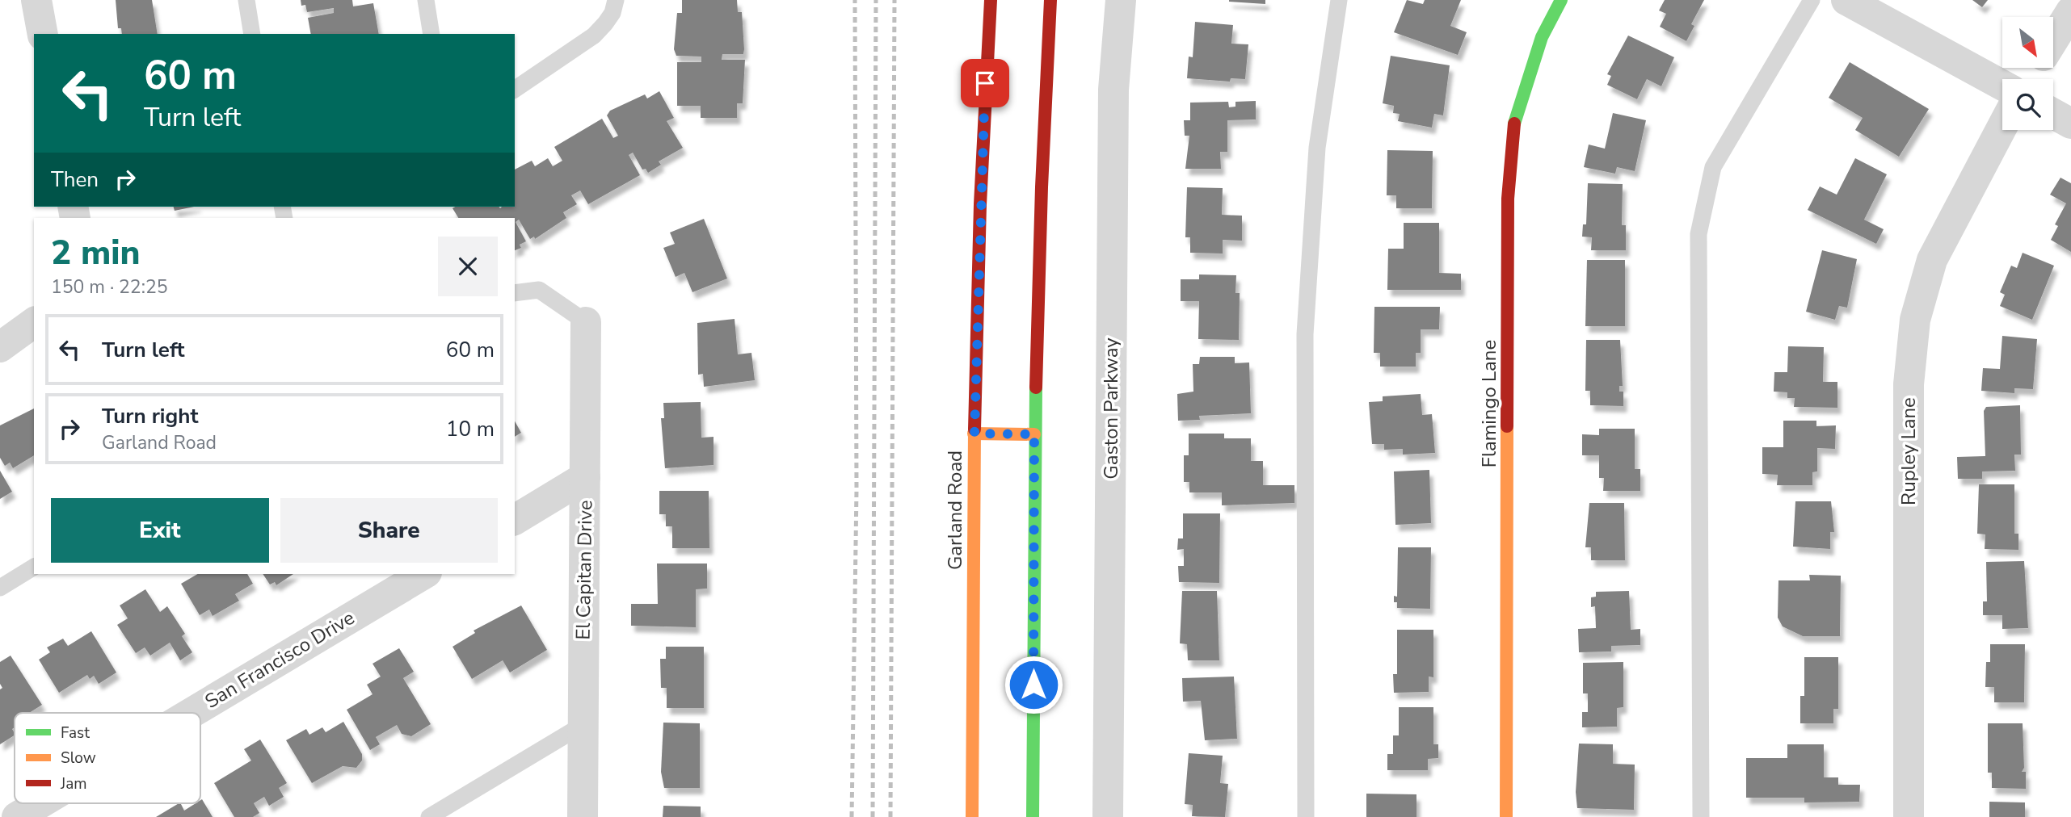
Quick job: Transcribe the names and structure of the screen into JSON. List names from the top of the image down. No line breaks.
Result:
{"streets":{"main road":["Flamingo Lane","Garland Road"],"street":["Gaston Parkway","Rupley Lane","El Capitan Drive","San Francisco Drive"]},"legend":["Fast","Slow","Jam"],"north":"bottom right","page":{"turn":["60 m","Turn left"],"then":"Then","heading":["2 min","150 m · 22:25"],"list":[{"name":"Turn left","value":"60 m"},{"name":"Turn right","note":"Garland Road","value":"10 m"}],"buttons":["Exit","Share"]}}
